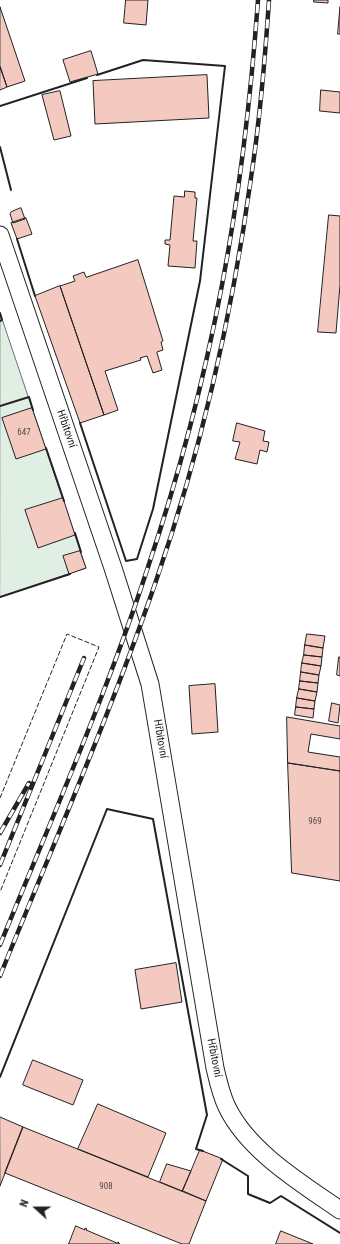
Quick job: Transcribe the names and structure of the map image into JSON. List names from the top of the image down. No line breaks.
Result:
{"streets":{"street":["Hřbitovní"]},"house_numbers":["647","969","908"],"north":"left"}
